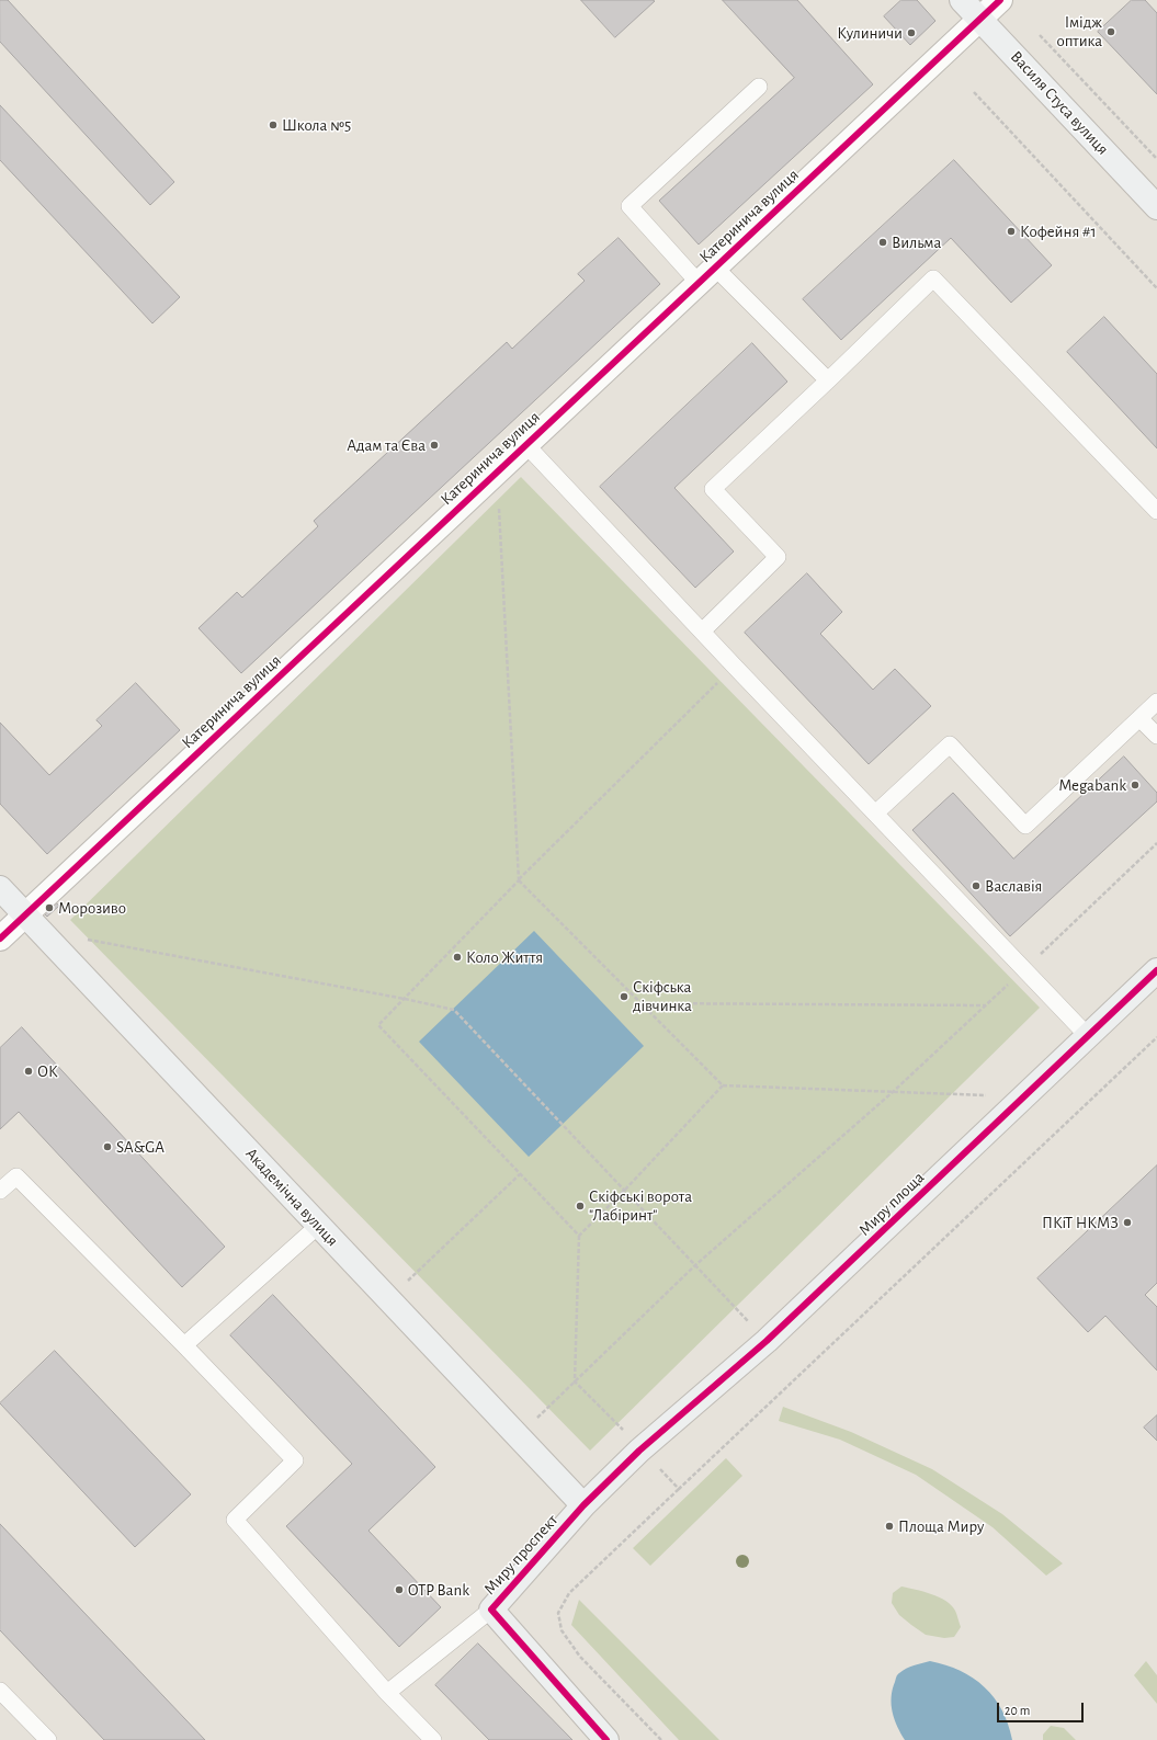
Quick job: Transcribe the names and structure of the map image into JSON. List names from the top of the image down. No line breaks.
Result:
{"streets":{"street":["Василя Стуса вулиця","Катеринича вулиця","Академічна вулиця","Миру площа","Миру проспект"]},"crossings":[["Василя Стуса вулиця","Катеринича вулиця"],["Катеринича вулиця","Академічна вулиця"],["Академічна вулиця","Миру проспект"],["Миру площа","Миру проспект"]],"places":["Імідж оптика","Кулиничи","Школа №5","Кофейня #1","Вильма","Адам та Єва","Megabank","Ваславія","Морозиво","Коло Життя","Скіфська дівчинка","ОК","SA&GA","Скіфські ворота \"Лабіринт\"","ПКіТ НКМЗ","Площа Миру","OTP Bank"],"scale_bar":"20 m"}
